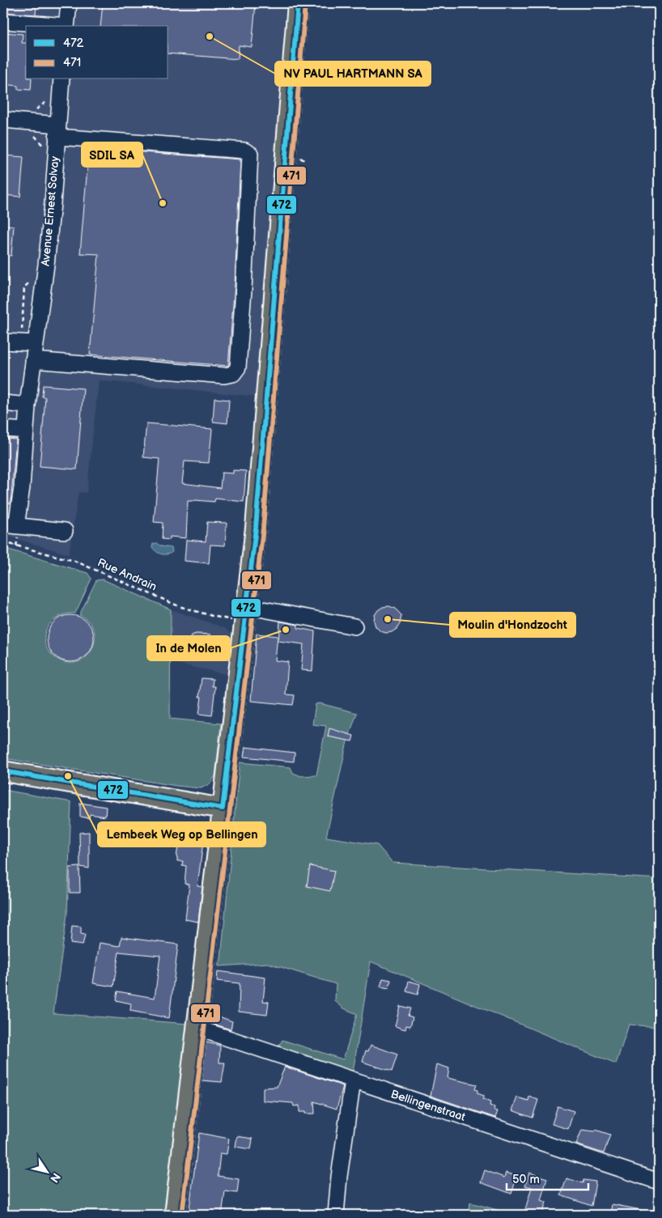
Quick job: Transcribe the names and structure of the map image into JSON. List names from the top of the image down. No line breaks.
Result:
{"streets":{"street":["Avenue Ernest Solvay","Bellingenstraat"],"path":["Rue Andrain"]},"places":["NV PAUL HARTMANN SA","SDIL SA","Moulin d'Hondzocht","In de Molen","Lembeek Weg op Bellingen"],"lines":["transit line 472","transit line 471"],"legend":["472","471"],"scale_bar":"50 m","north":"bottom right"}
